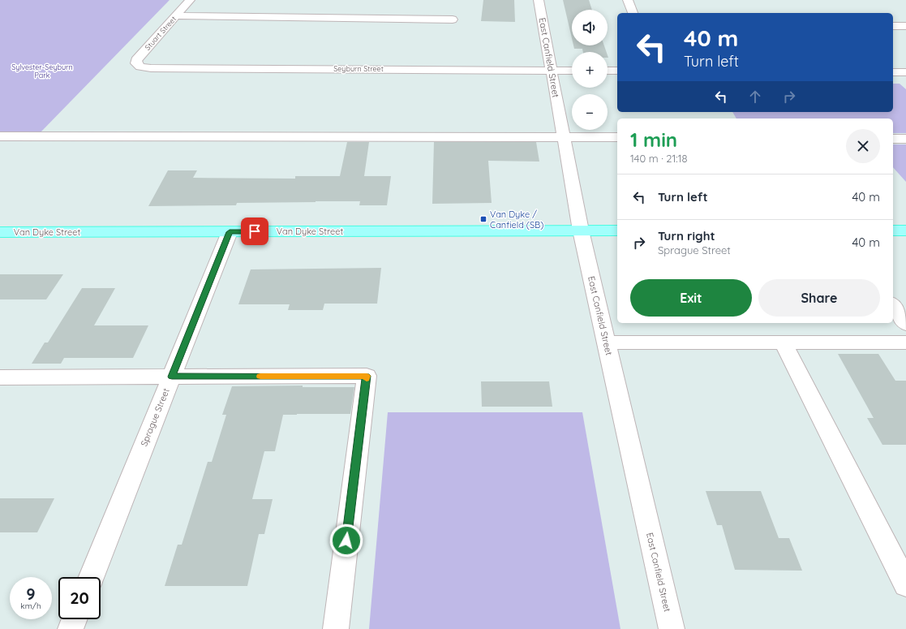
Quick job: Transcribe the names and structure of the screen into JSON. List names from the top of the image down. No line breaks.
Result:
{"streets":{"main road":["Van Dyke Street"],"street":["Stuart Street","East Canfield Street","Seyburn Street","Sprague Street"]},"crossings":[["Stuart Street","Seyburn Street"],["East Canfield Street","Seyburn Street"],["East Canfield Street","Van Dyke Street"],["Van Dyke Street","Sprague Street"]],"parks":["Sylvester-Seyburn Park"],"places":{"transit":["Van Dyke / Canfield (SB)"]},"page":{"map_buttons":["+","−"],"turn":["40 m","Turn left"],"heading":["1 min","140 m · 21:18"],"list":[{"name":"Turn left","value":"40 m"},{"name":"Turn right","note":"Sprague Street","value":"40 m"}],"buttons":["Exit","Share"],"speed":"9 km/h","limit":"20"}}
